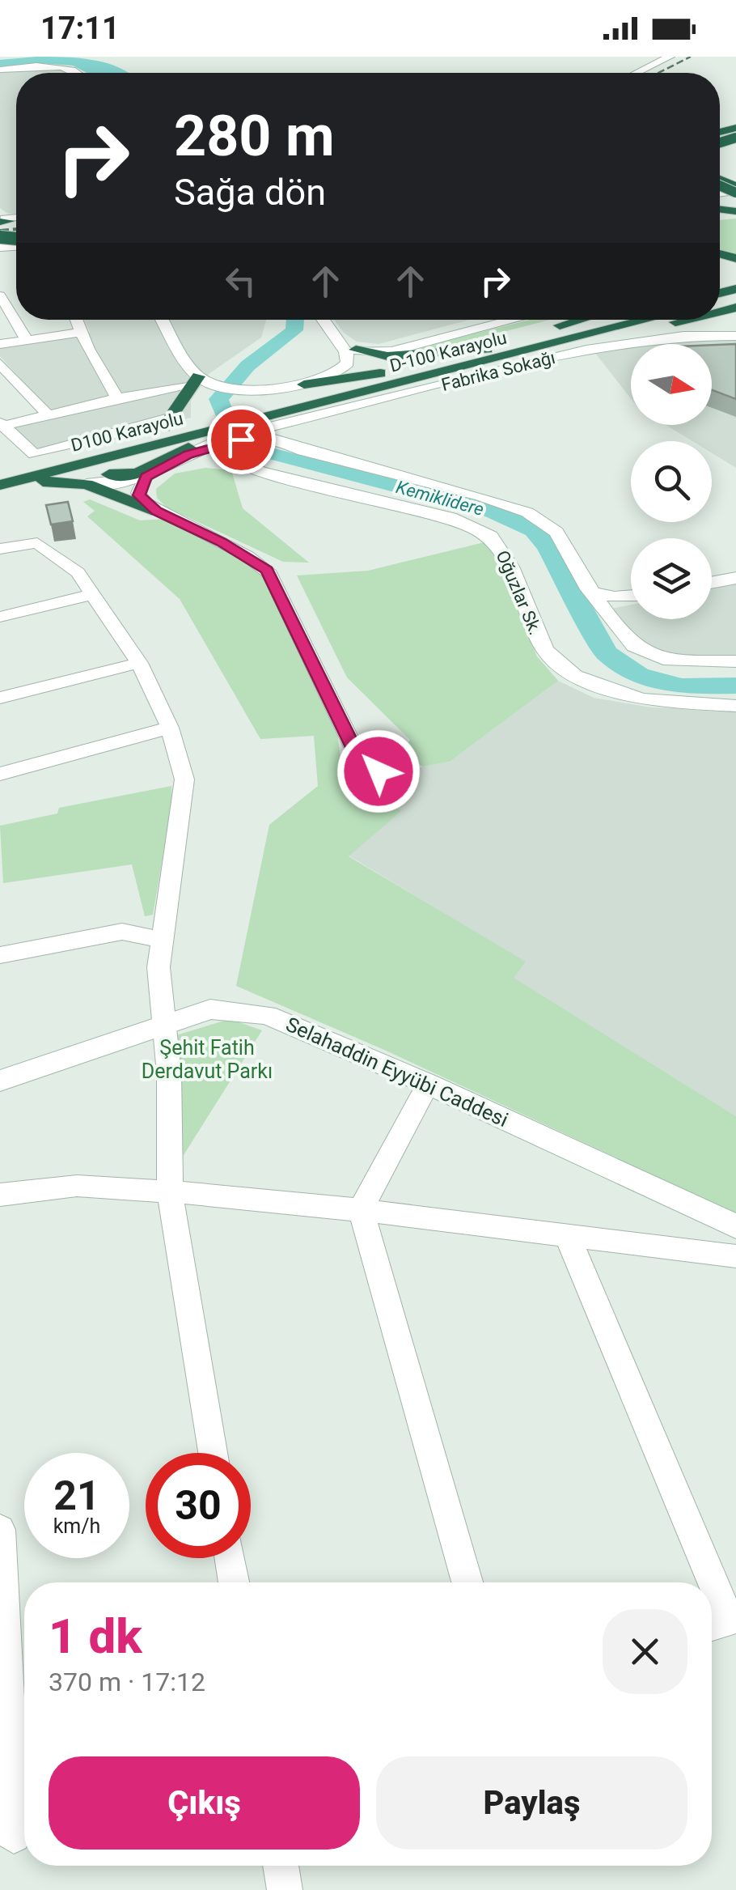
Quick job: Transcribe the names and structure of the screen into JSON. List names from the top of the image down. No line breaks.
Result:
{"streets":{"highway":["D-100 Karayolu","D100 Karayolu"],"street":["Fabrika Sokağı","Oğuzlar Sk.","Selahaddin Eyyübi Caddesi"]},"crossings":[["D-100 Karayolu","Fabrika Sokağı"],["D-100 Karayolu","D100 Karayolu"],["Fabrika Sokağı","D100 Karayolu"],["Fabrika Sokağı","Oğuzlar Sk."]],"water":["Kemiklidere"],"parks":["Şehit Fatih Derdavut Parkı"],"north":"right","page":{"status":"17:11","turn":["280 m","Sağa dön"],"speed":"21 km/h","limit":"30","heading":["1 dk","370 m · 17:12"],"buttons":["Çıkış","Paylaş"]}}
